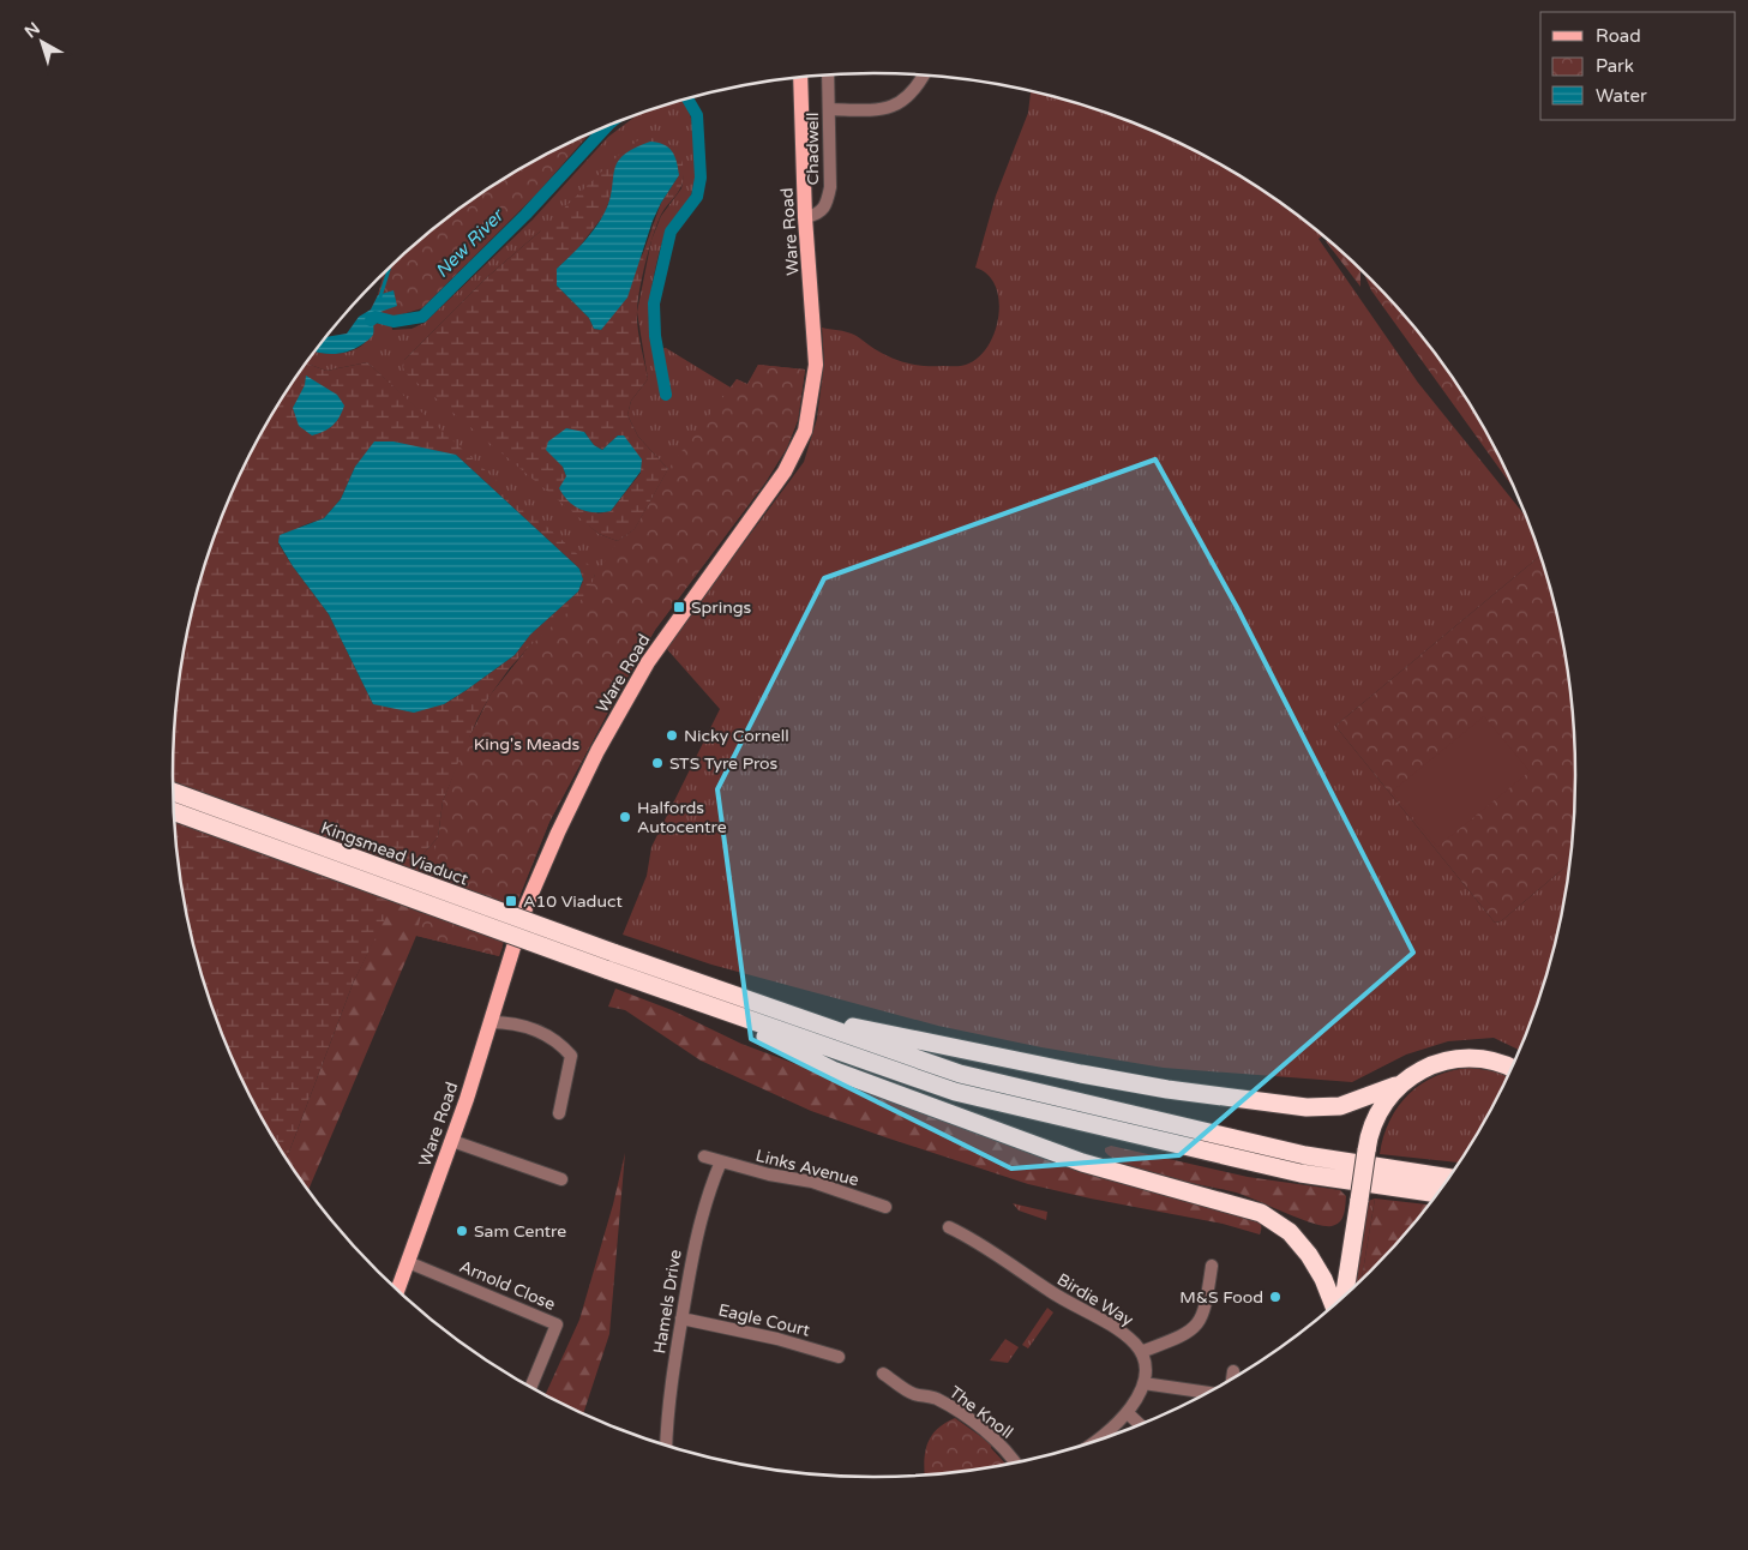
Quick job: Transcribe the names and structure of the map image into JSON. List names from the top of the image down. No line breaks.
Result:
{"streets":{"highway":["Kingsmead Viaduct"],"main road":["Ware Road"],"street":["Chadwell","Links Avenue","Arnold Close","Birdie Way","Hamels Drive","Eagle Court","The Knoll"]},"crossings":[["Chadwell","Ware Road"],["Ware Road","Arnold Close"],["Links Avenue","Hamels Drive"],["Hamels Drive","Eagle Court"]],"water":["New River"],"parks":["King's Meads"],"places":{"transit":["Springs","A10 Viaduct"],"other":["Nicky Cornell","STS Tyre Pros","Halfords Autocentre","Sam Centre","M&S Food"]},"legend":["Road","Park","Water"],"north":"top left"}
